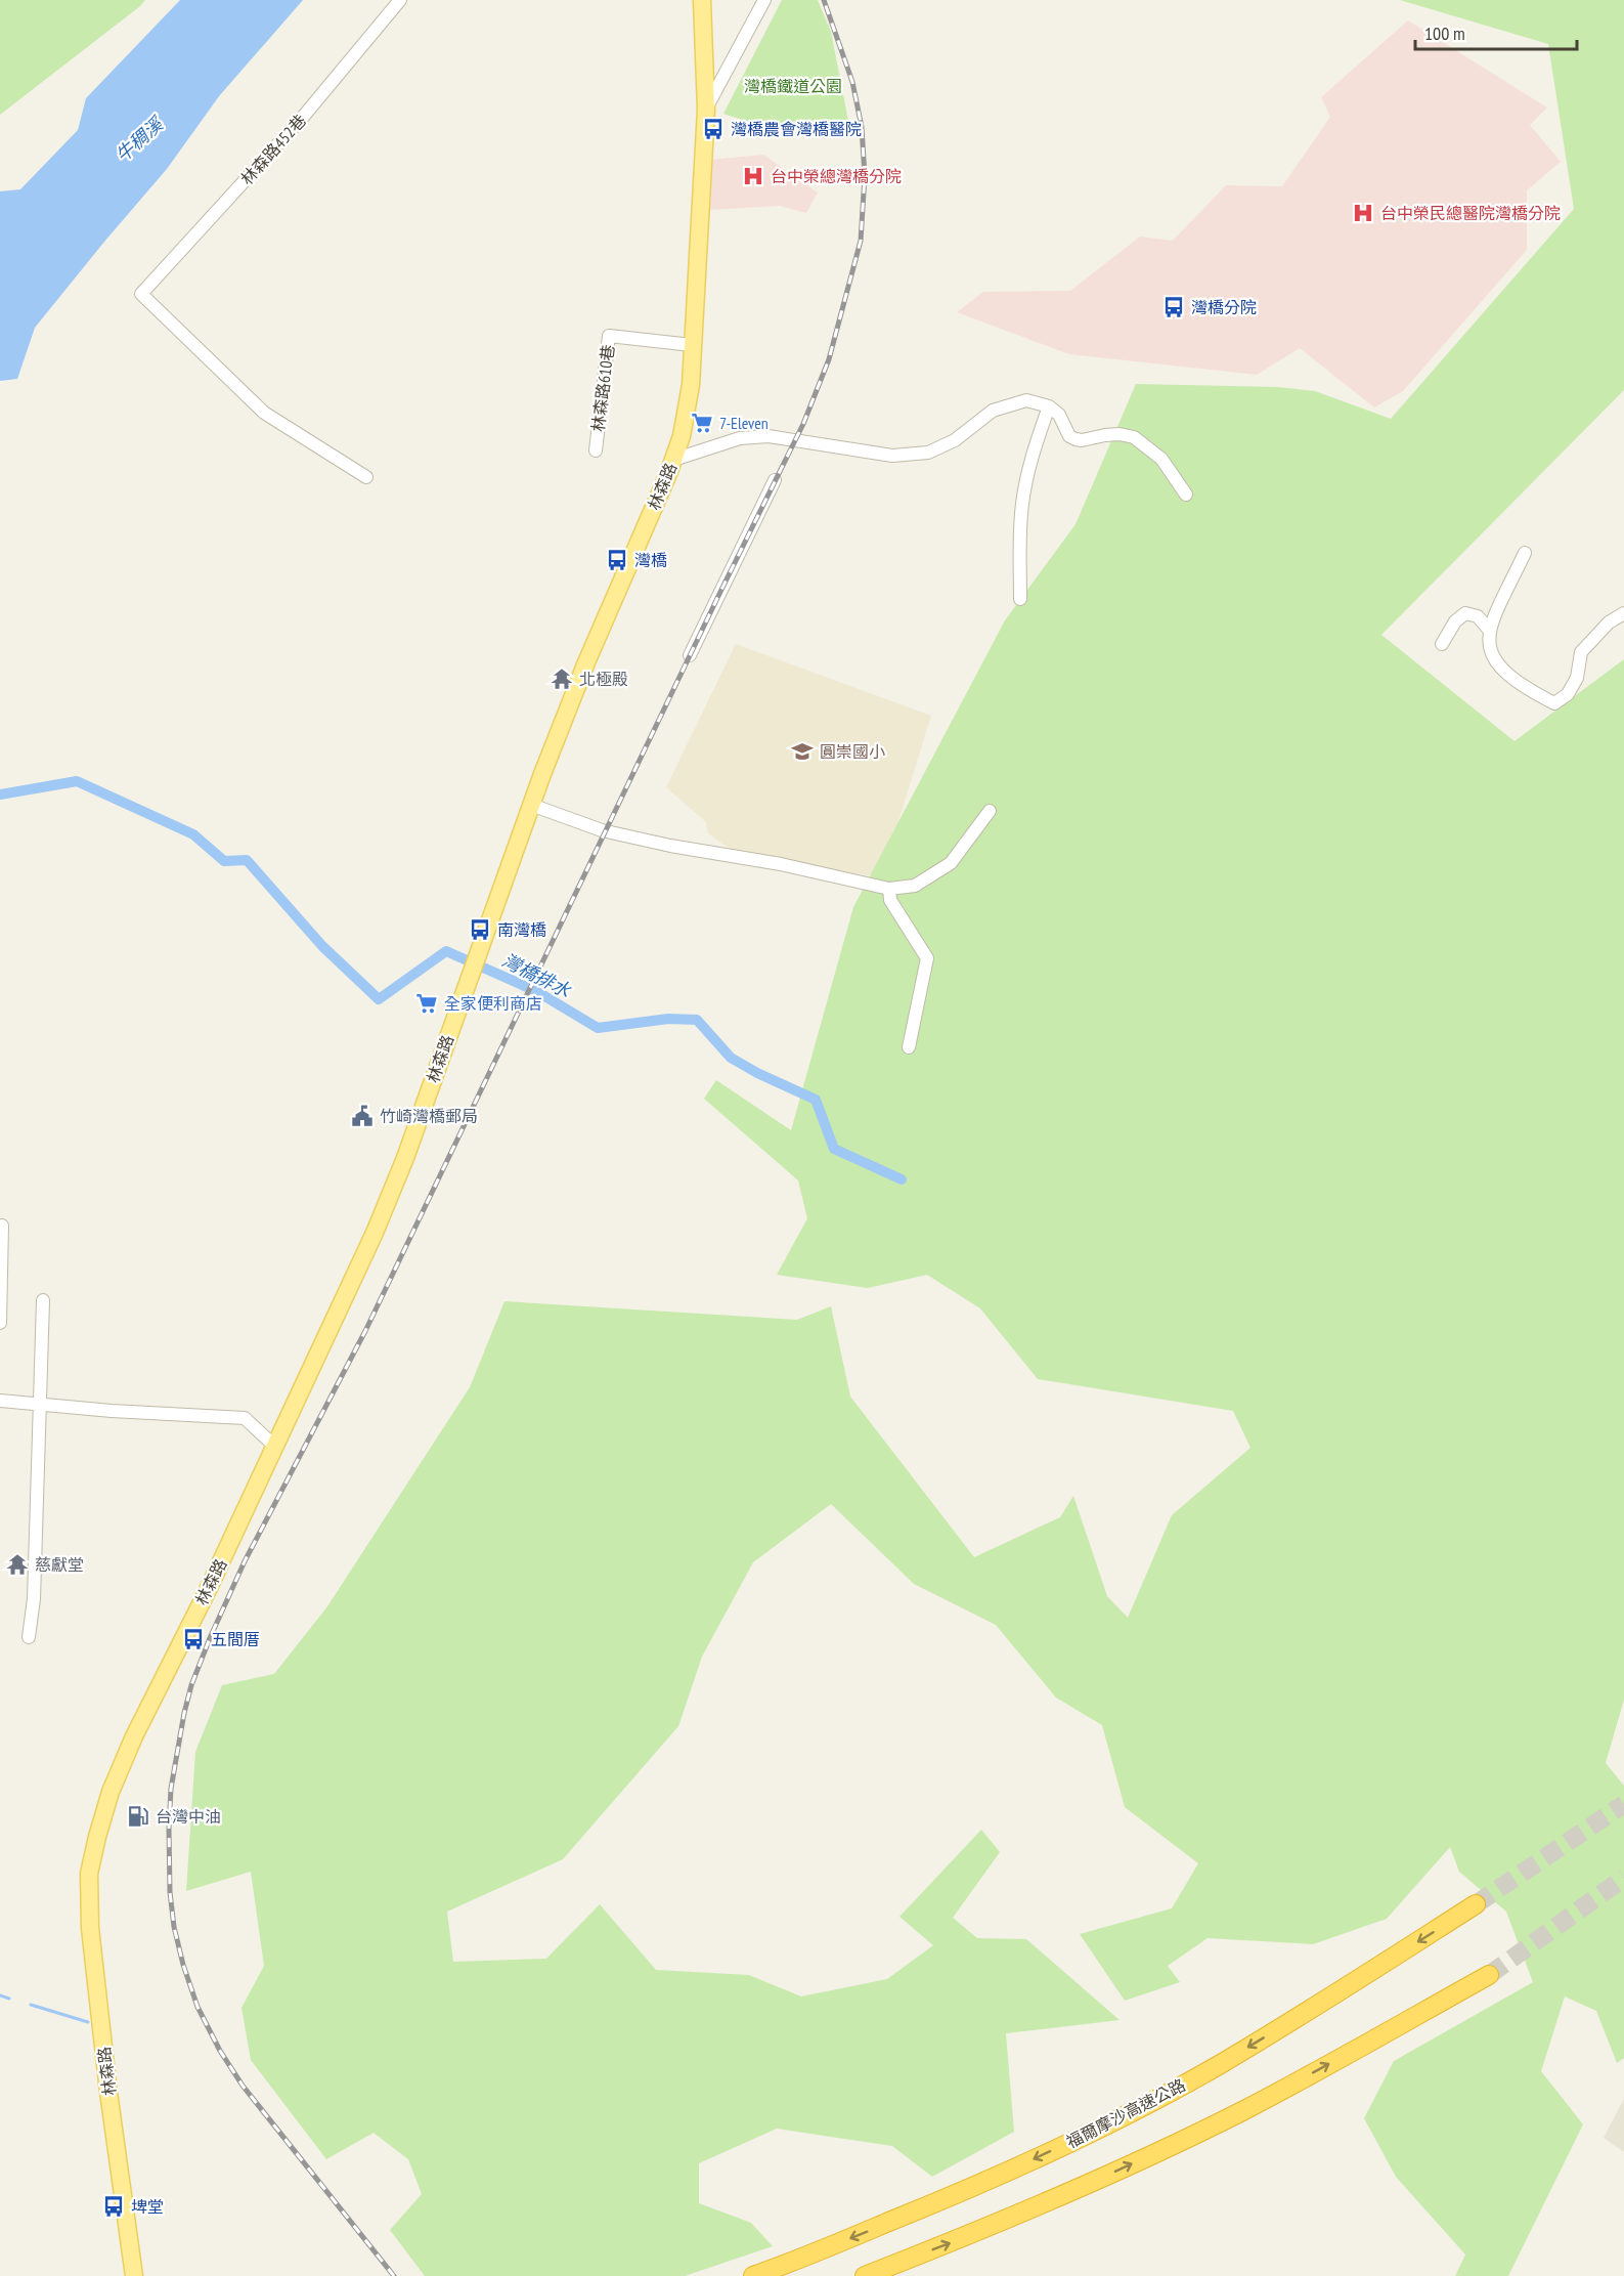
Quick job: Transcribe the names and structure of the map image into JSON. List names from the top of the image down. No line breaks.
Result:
{"streets":{"highway":["福爾摩沙高速公路"],"main road":["林森路"],"street":["林森路452巷","林森路610巷"]},"crossings":[["林森路610巷","林森路"]],"water":["牛稠溪","灣橋排水"],"parks":["灣橋鐵道公園"],"places":{"bus stop":["灣橋農會灣橋醫院","灣橋分院","灣橋","南灣橋","五間厝","埤堂"],"hospital":["台中榮總灣橋分院","台中榮民總醫院灣橋分院"],"supermarket":["7-Eleven","全家便利商店"],"temple":["北極殿","慈獻堂"],"school or university":["圓崇國小"],"public building":["竹崎灣橋郵局"],"fuel station":["台灣中油"]},"scale_bar":"100 m"}
